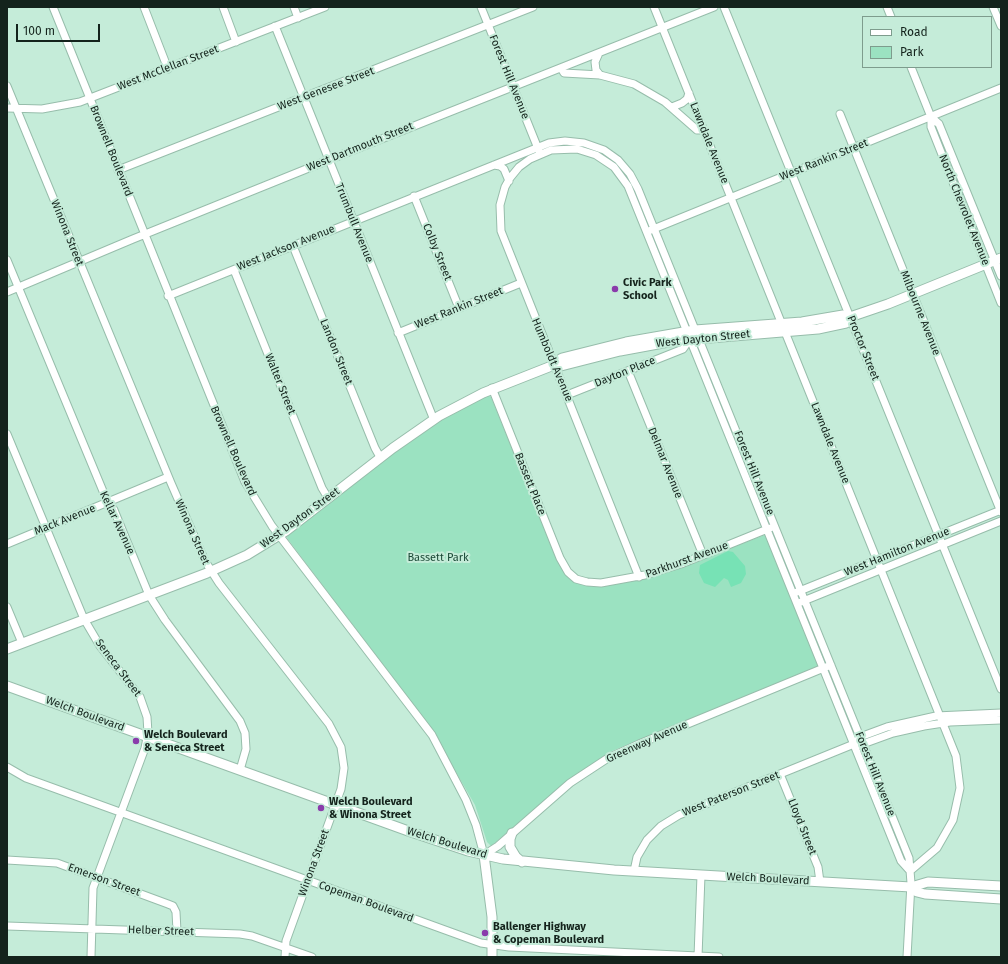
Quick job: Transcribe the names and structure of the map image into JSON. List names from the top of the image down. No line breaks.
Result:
{"streets":{"main road":["West Dayton Street","Welch Boulevard"],"street":["West McClellan Street","Forest Hill Avenue","West Genesee Street","Lawndale Avenue","West Dartmouth Street","Brownell Boulevard","West Rankin Street","North Chevrolet Avenue","Trumbull Avenue","Winona Street","West Jackson Avenue","Colby Street","Milbourne Avenue","Proctor Street","Landon Street","Humboldt Avenue","Dayton Place","Walter Street","Delmar Avenue","Bassett Place","Mack Avenue","Kellar Avenue","West Hamilton Avenue","Parkhurst Avenue","Seneca Street","Greenway Avenue","West Paterson Street","Lloyd Street","Emerson Street","Copeman Boulevard","Helber Street"]},"crossings":[["West McClellan Street","Brownell Boulevard"],["West McClellan Street","Trumbull Avenue"],["West McClellan Street","Winona Street"],["Forest Hill Avenue","West Genesee Street"],["Forest Hill Avenue","Lawndale Avenue"],["Forest Hill Avenue","West Dartmouth Street"],["Forest Hill Avenue","West Rankin Street"],["Forest Hill Avenue","West Jackson Avenue"],["Forest Hill Avenue","West Dayton Street"],["Forest Hill Avenue","Humboldt Avenue"],["Forest Hill Avenue","Dayton Place"],["Forest Hill Avenue","West Hamilton Avenue"],["Forest Hill Avenue","Parkhurst Avenue"],["Forest Hill Avenue","Welch Boulevard"],["Forest Hill Avenue","Greenway Avenue"],["Forest Hill Avenue","West Paterson Street"],["West Genesee Street","Brownell Boulevard"],["West Genesee Street","Trumbull Avenue"],["Lawndale Avenue","West Dartmouth Street"],["Lawndale Avenue","West Rankin Street"],["Lawndale Avenue","West Dayton Street"],["Lawndale Avenue","West Hamilton Avenue"],["Lawndale Avenue","West Paterson Street"],["West Dartmouth Street","Brownell Boulevard"],["West Dartmouth Street","Trumbull Avenue"],["West Dartmouth Street","Winona Street"],["West Dartmouth Street","Kellar Avenue"],["Brownell Boulevard","West Jackson Avenue"],["Brownell Boulevard","West Dayton Street"],["Brownell Boulevard","Welch Boulevard"],["Brownell Boulevard","Greenway Avenue"],["West Rankin Street","North Chevrolet Avenue"],["West Rankin Street","Trumbull Avenue"],["West Rankin Street","Colby Street"],["West Rankin Street","Milbourne Avenue"],["West Rankin Street","Proctor Street"],["West Rankin Street","Humboldt Avenue"],["North Chevrolet Avenue","West Dayton Street"],["Trumbull Avenue","West Jackson Avenue"],["Trumbull Avenue","West Dayton Street"],["Winona Street","West Dayton Street"],["Winona Street","Mack Avenue"],["Winona Street","Welch Boulevard"],["Winona Street","Copeman Boulevard"],["Winona Street","Helber Street"],["West Jackson Avenue","Colby Street"],["West Jackson Avenue","Landon Street"],["West Jackson Avenue","Humboldt Avenue"],["West Jackson Avenue","Walter Street"],["Milbourne Avenue","West Dayton Street"],["Milbourne Avenue","West Hamilton Avenue"],["West Dayton Street","Proctor Street"],["West Dayton Street","Landon Street"],["West Dayton Street","Humboldt Avenue"],["West Dayton Street","Dayton Place"],["West Dayton Street","Walter Street"],["West Dayton Street","Bassett Place"],["West Dayton Street","Kellar Avenue"],["West Dayton Street","Seneca Street"],["Proctor Street","West Hamilton Avenue"],["Humboldt Avenue","Dayton Place"],["Humboldt Avenue","Parkhurst Avenue"],["Dayton Place","Delmar Avenue"],["Delmar Avenue","Parkhurst Avenue"],["Bassett Place","Parkhurst Avenue"],["Mack Avenue","Kellar Avenue"],["Mack Avenue","Seneca Street"],["Kellar Avenue","Welch Boulevard"],["Seneca Street","Welch Boulevard"],["Seneca Street","Emerson Street"],["Seneca Street","Copeman Boulevard"],["Seneca Street","Helber Street"],["Welch Boulevard","Greenway Avenue"],["Welch Boulevard","West Paterson Street"],["Welch Boulevard","Lloyd Street"],["West Paterson Street","Lloyd Street"],["Emerson Street","Helber Street"]],"parks":["Bassett Park"],"places":["Civic Park School","Welch Boulevard & Seneca Street","Welch Boulevard & Winona Street","Ballenger Highway & Copeman Boulevard"],"legend":["Road","Park"],"scale_bar":"100 m"}
